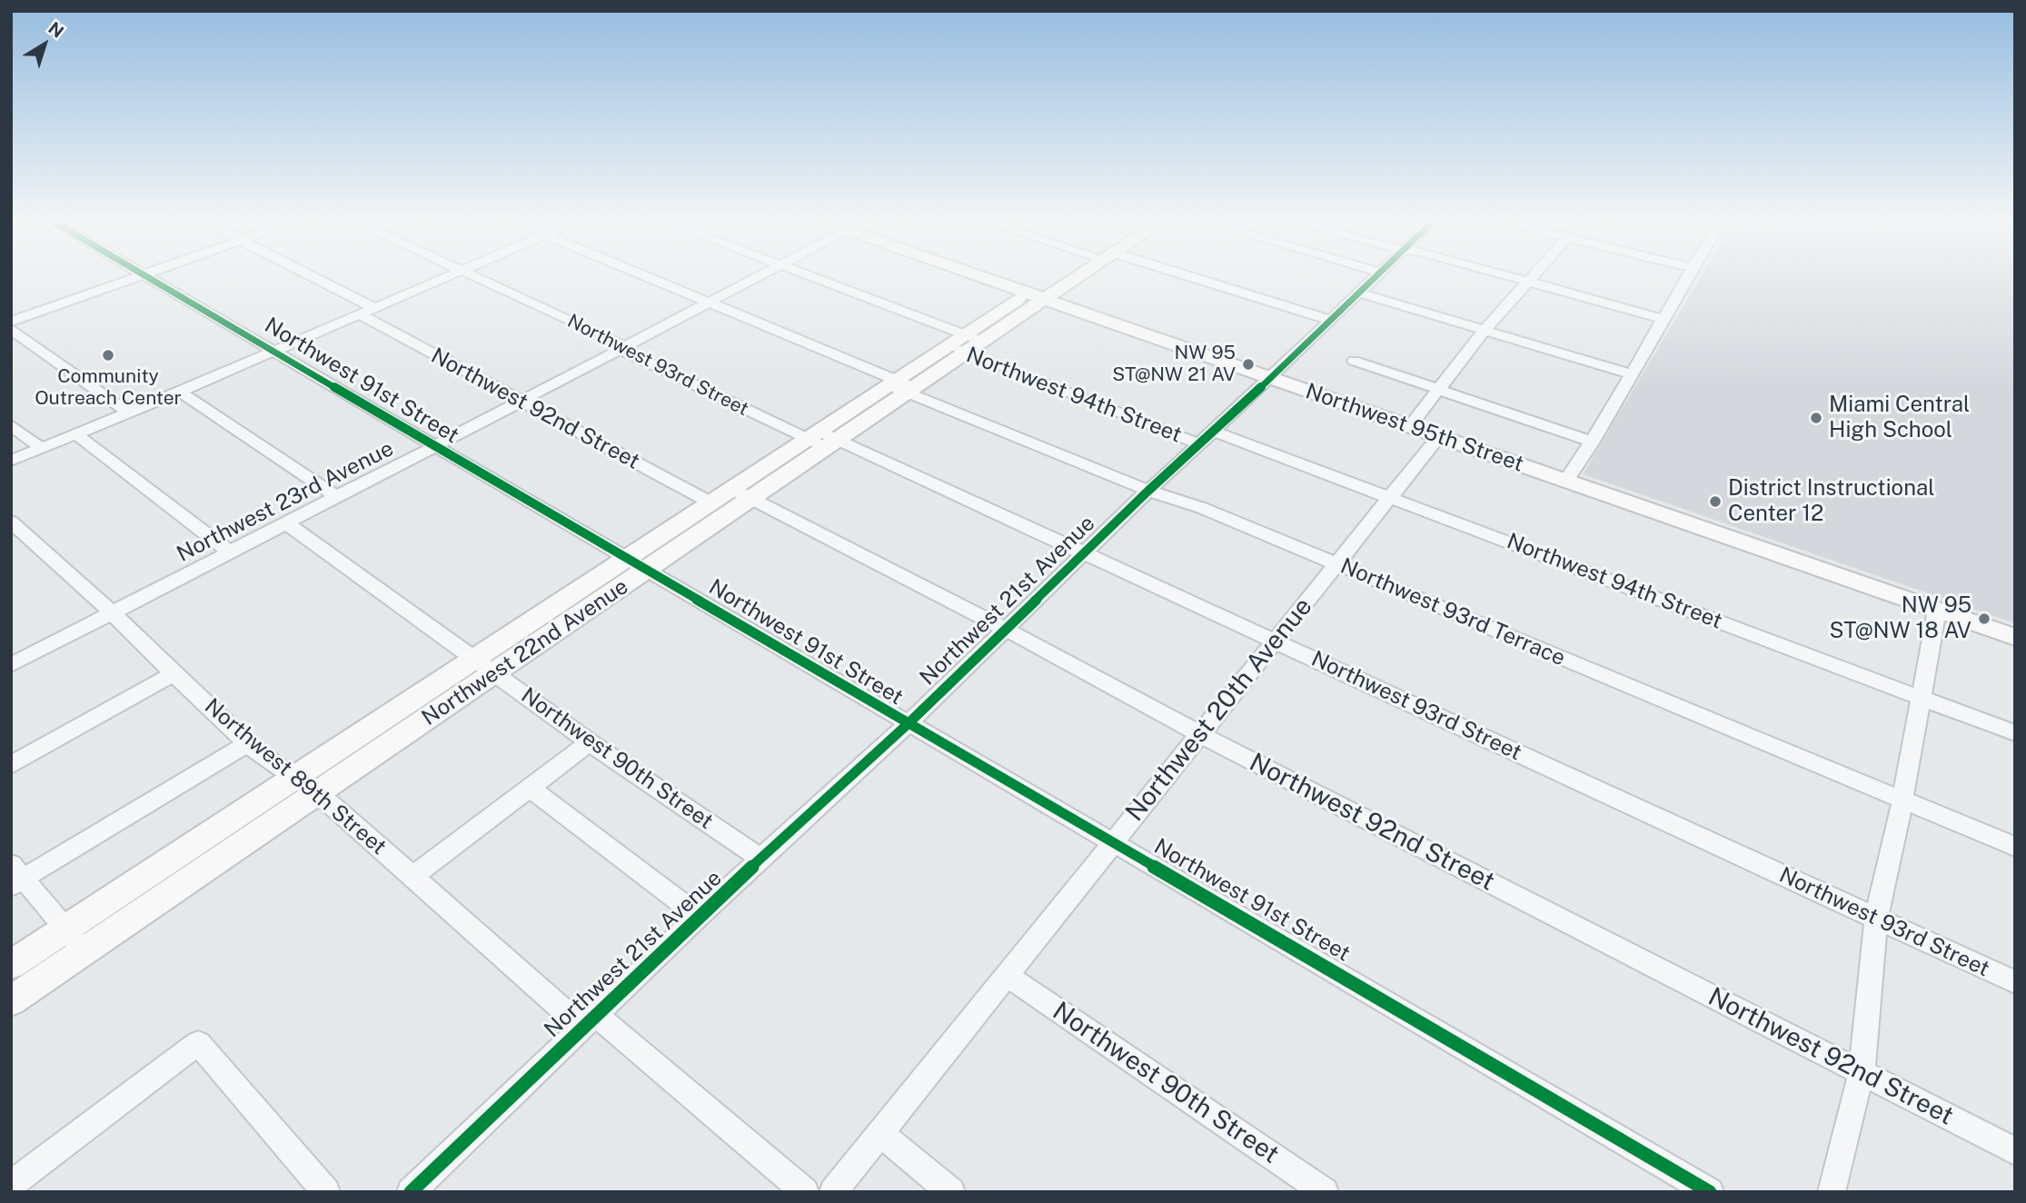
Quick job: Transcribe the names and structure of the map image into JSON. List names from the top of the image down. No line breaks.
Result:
{"streets":{"main road":["Northwest 95th Street","Northwest 22nd Avenue"],"street":["Northwest 93rd Street","Northwest 91st Street","Northwest 94th Street","Northwest 92nd Street","Northwest 23rd Avenue","Northwest 21st Avenue","Northwest 93rd Terrace","Northwest 20th Avenue","Northwest 90th Street","Northwest 89th Street"]},"crossings":[["Northwest 93rd Street","Northwest 23rd Avenue"],["Northwest 93rd Street","Northwest 21st Avenue"],["Northwest 93rd Street","Northwest 22nd Avenue"],["Northwest 93rd Street","Northwest 20th Avenue"],["Northwest 91st Street","Northwest 23rd Avenue"],["Northwest 91st Street","Northwest 21st Avenue"],["Northwest 91st Street","Northwest 22nd Avenue"],["Northwest 91st Street","Northwest 20th Avenue"],["Northwest 94th Street","Northwest 21st Avenue"],["Northwest 94th Street","Northwest 22nd Avenue"],["Northwest 94th Street","Northwest 20th Avenue"],["Northwest 92nd Street","Northwest 23rd Avenue"],["Northwest 92nd Street","Northwest 21st Avenue"],["Northwest 92nd Street","Northwest 22nd Avenue"],["Northwest 92nd Street","Northwest 20th Avenue"],["Northwest 95th Street","Northwest 21st Avenue"],["Northwest 95th Street","Northwest 22nd Avenue"],["Northwest 95th Street","Northwest 20th Avenue"],["Northwest 23rd Avenue","Northwest 93rd Terrace"],["Northwest 23rd Avenue","Northwest 90th Street"],["Northwest 23rd Avenue","Northwest 89th Street"],["Northwest 21st Avenue","Northwest 93rd Terrace"],["Northwest 21st Avenue","Northwest 90th Street"],["Northwest 21st Avenue","Northwest 89th Street"],["Northwest 93rd Terrace","Northwest 22nd Avenue"],["Northwest 93rd Terrace","Northwest 20th Avenue"],["Northwest 22nd Avenue","Northwest 90th Street"],["Northwest 22nd Avenue","Northwest 89th Street"],["Northwest 20th Avenue","Northwest 90th Street"]],"places":["Community Outreach Center","NW 95 ST@NW 21 AV","Miami Central High School","District Instructional Center 12","NW 95 ST@NW 18 AV"],"north":"top right"}
